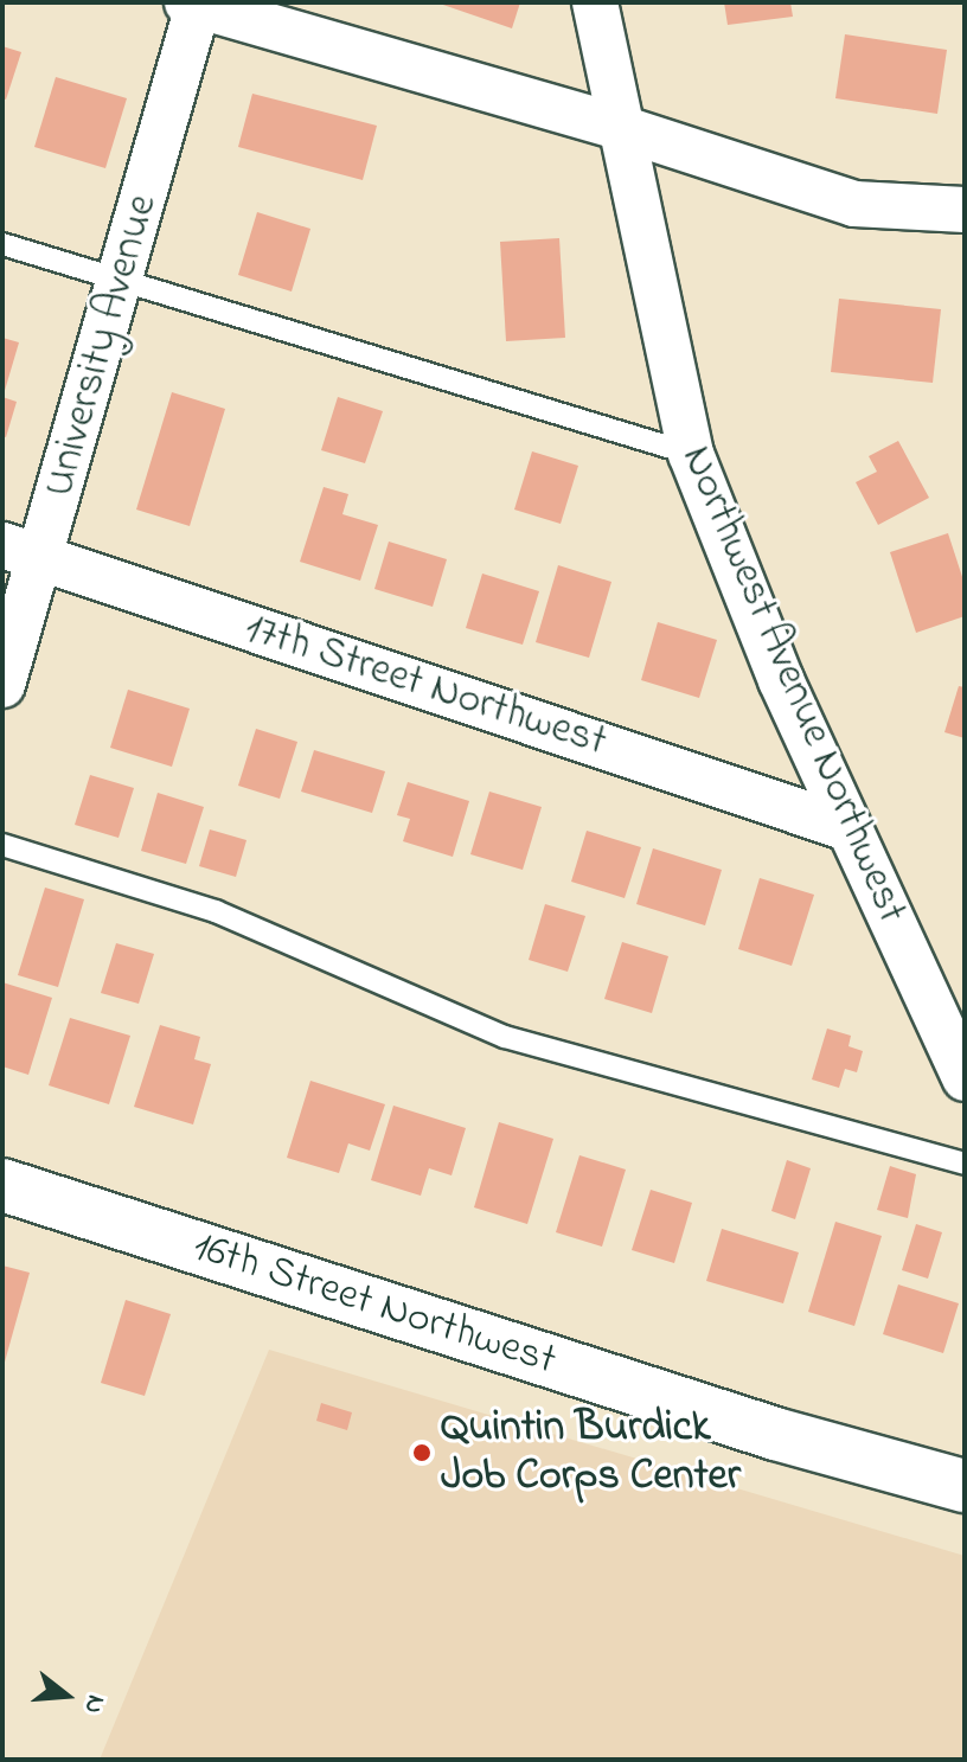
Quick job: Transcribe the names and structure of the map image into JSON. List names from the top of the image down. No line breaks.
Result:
{"streets":{"street":["University Avenue","Northwest Avenue Northwest","17th Street Northwest","16th Street Northwest"]},"crossings":[["University Avenue","17th Street Northwest"],["Northwest Avenue Northwest","17th Street Northwest"]],"places":["Quintin Burdick Job Corps Center"],"north":"right"}
